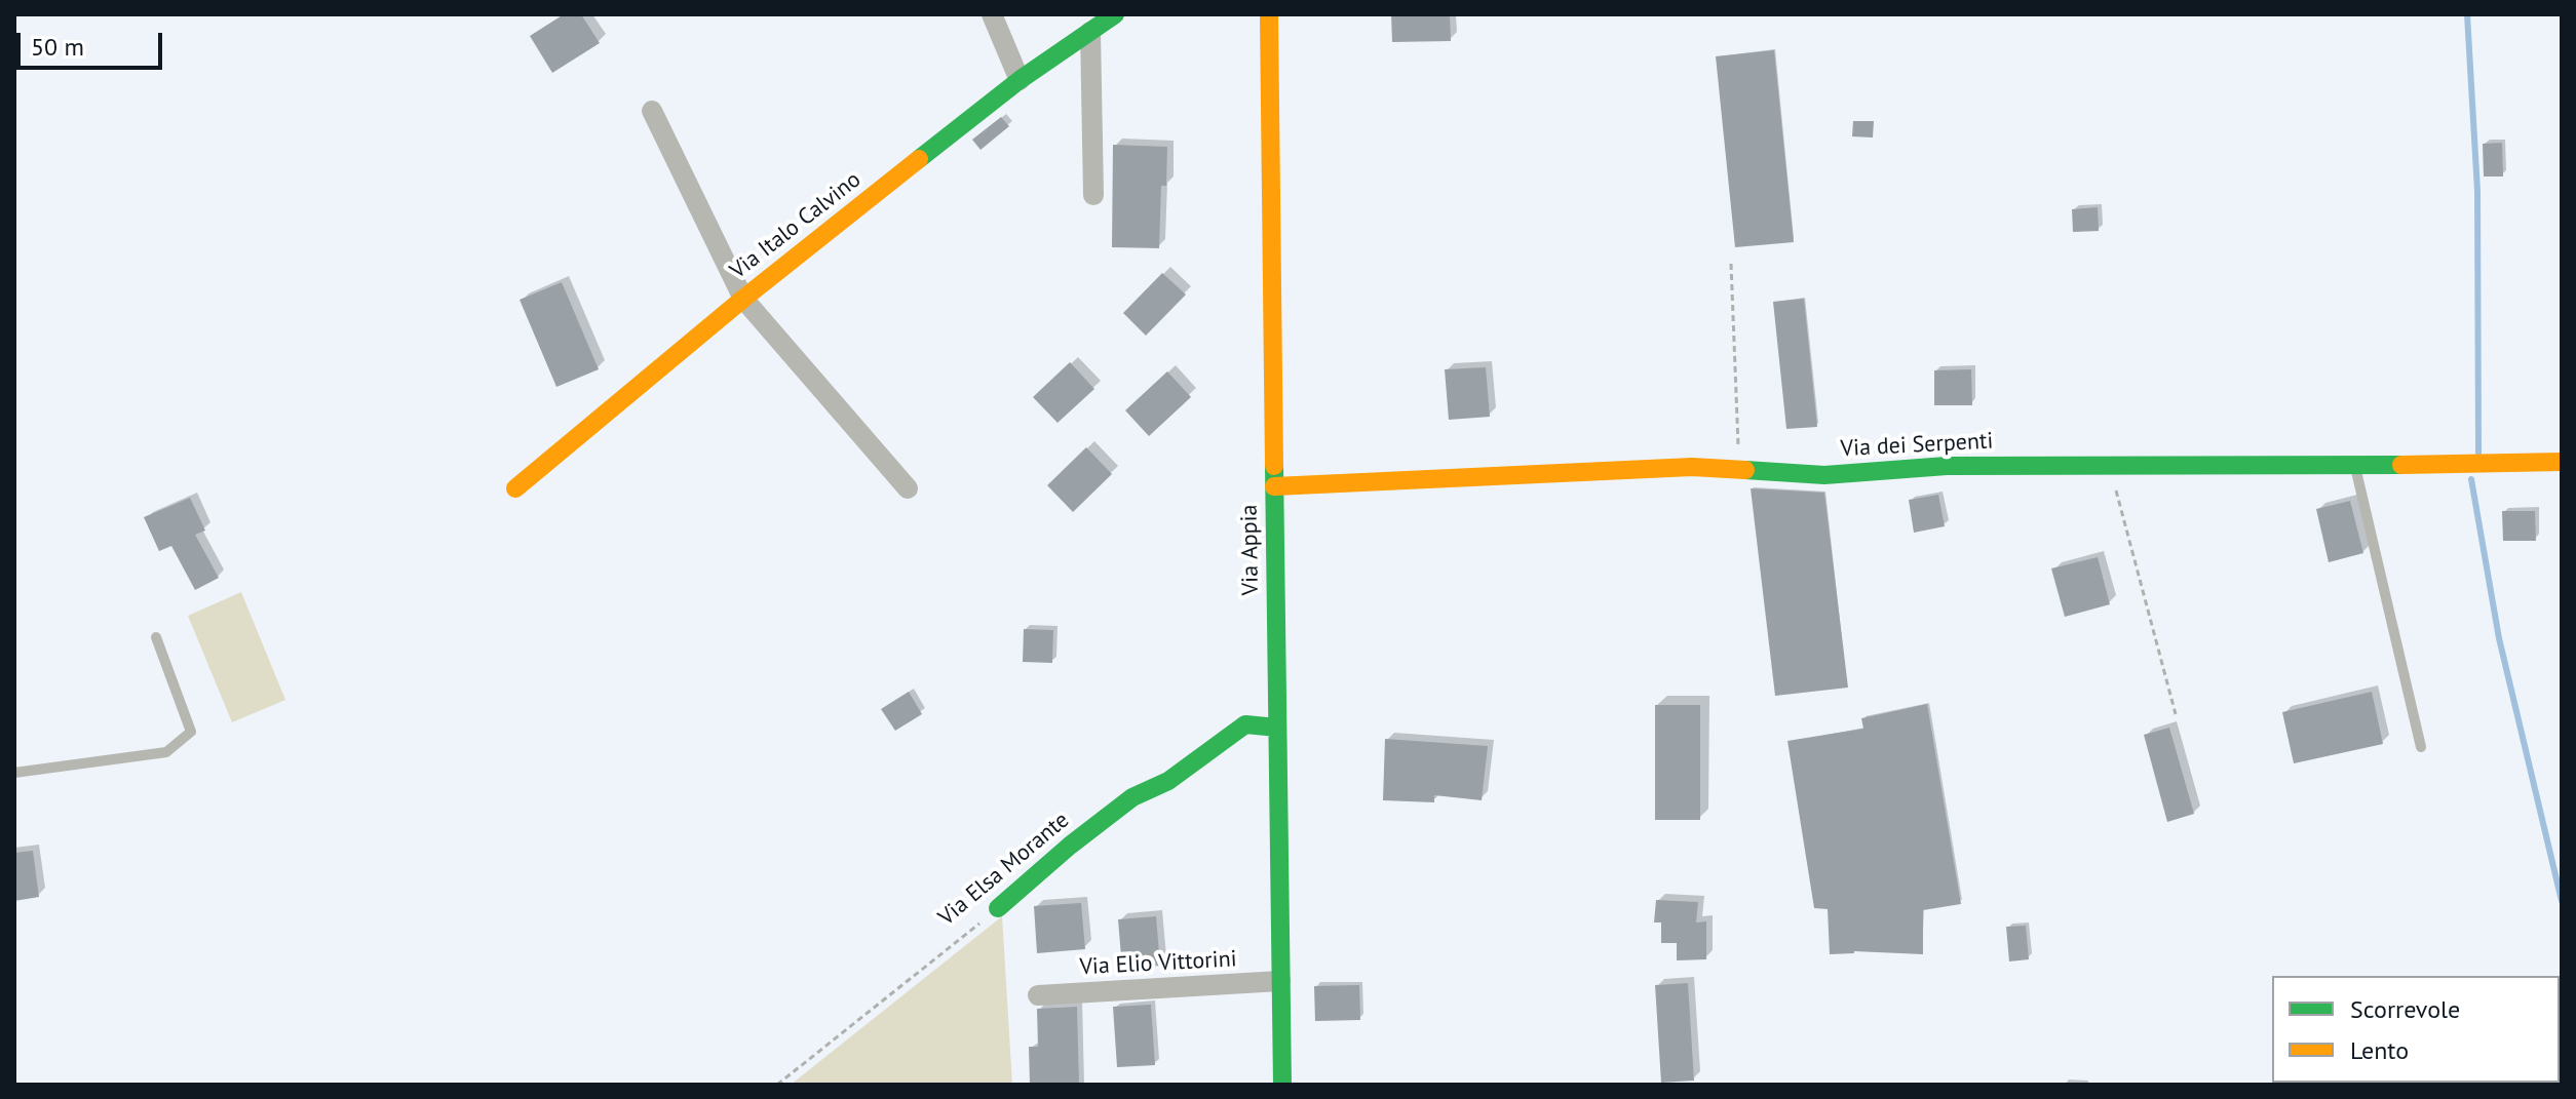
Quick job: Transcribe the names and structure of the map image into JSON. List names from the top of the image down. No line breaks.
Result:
{"streets":{"street":["Via Italo Calvino","Via dei Serpenti","Via Appia","Via Elsa Morante","Via Elio Vittorini"]},"crossings":[["Via dei Serpenti","Via Appia"],["Via Appia","Via Elsa Morante"],["Via Appia","Via Elio Vittorini"]],"legend":["Scorrevole","Lento"],"scale_bar":"50 m"}
